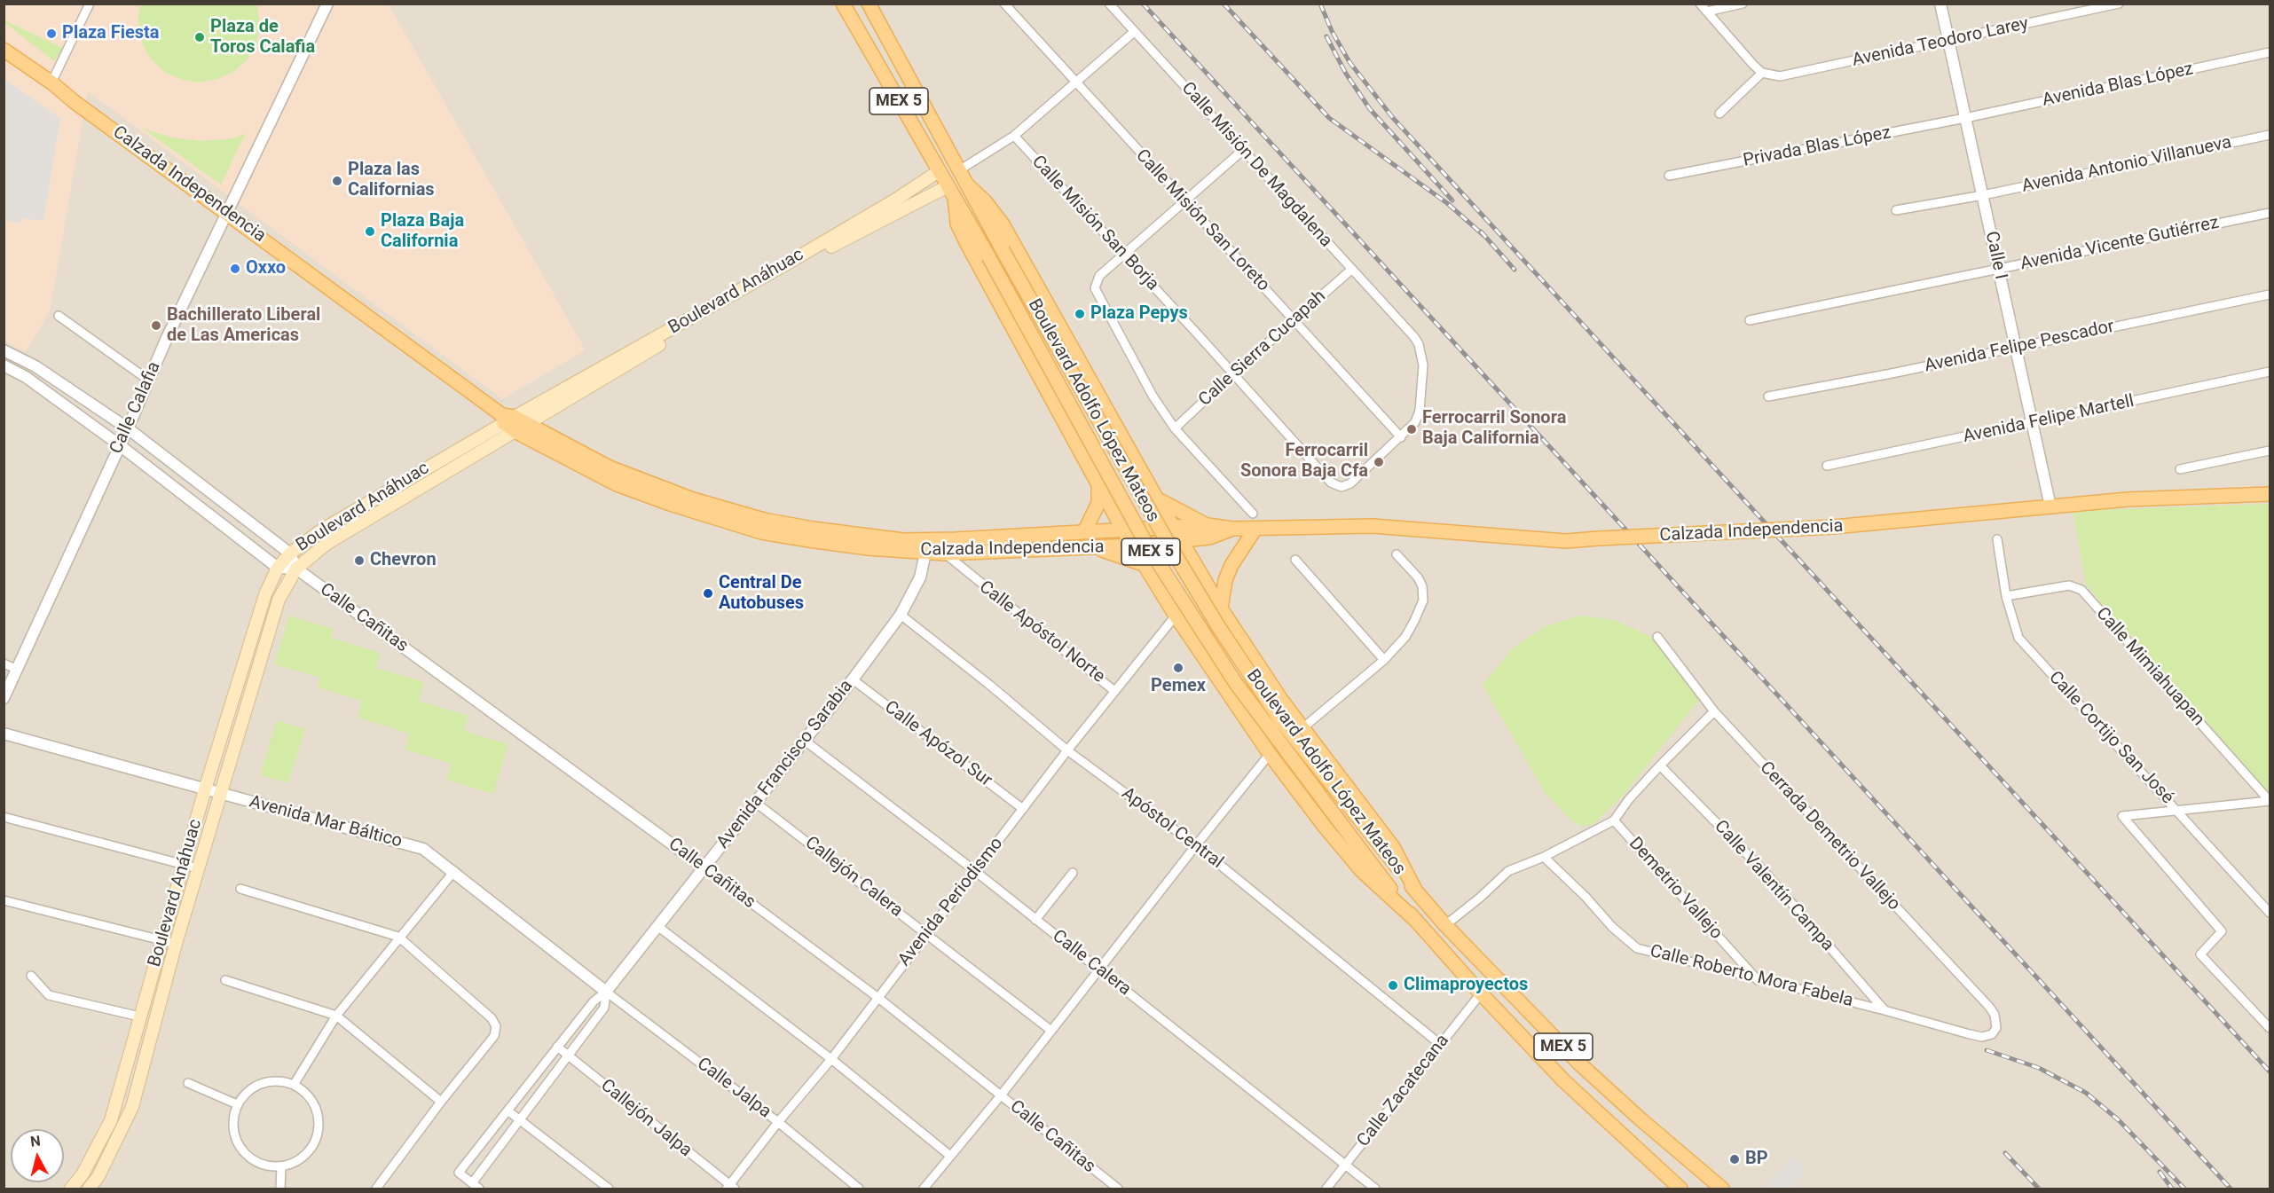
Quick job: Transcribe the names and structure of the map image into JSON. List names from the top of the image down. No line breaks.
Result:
{"streets":{"main road":["MEX 5","Calzada Independencia","Boulevard Anáhuac","Boulevard Adolfo López Mateos"],"street":["Avenida Teodoro Larey","Avenida Blas López","Privada Blas López","Calle Misión De Magdalena","Avenida Antonio Villanueva","Calle Misión San Loreto","Calle Misión San Borja","Avenida Vicente Gutiérrez","Calle I","Avenida Felipe Pescador","Calle Sierra Cucapah","Calle Calafia","Avenida Felipe Martell","Calle Cañitas","Calle Apóstol Norte","Calle Mimiahuapan","Calle Cortijo San José","Calle Apózol Sur","Avenida Francisco Sarabia","Avenida Mar Báltico","Apóstol Central","Cerrada Demetrio Vallejo","Callejón Calera","Calle Valentín Campa","Demetrio Vallejo","Avenida Periodismo","Calle Calera","Calle Roberto Mora Fabela","Calle Jalpa","Calle Zacatecana","Callejón Jalpa"]},"crossings":[["Avenida Teodoro Larey","Calle I"],["Avenida Blas López","Privada Blas López"],["Avenida Blas López","Calle I"],["Privada Blas López","Calle I"],["Calle Misión De Magdalena","Calle Misión San Loreto"],["Calle Misión De Magdalena","Calle Misión San Borja"],["Calle Misión De Magdalena","Calle Sierra Cucapah"],["Avenida Antonio Villanueva","Calle I"],["Calzada Independencia","Calle I"],["Calzada Independencia","Boulevard Anáhuac"],["Calzada Independencia","Calle Calafia"],["Calzada Independencia","Calle Apóstol Norte"],["Calzada Independencia","Avenida Francisco Sarabia"],["Calle Misión San Loreto","Calle Sierra Cucapah"],["Calle Misión San Borja","Calle Sierra Cucapah"],["Avenida Vicente Gutiérrez","Calle I"],["Calle I","Avenida Felipe Pescador"],["Calle I","Avenida Felipe Martell"],["Boulevard Anáhuac","Boulevard Adolfo López Mateos"],["Boulevard Anáhuac","Calle Cañitas"],["Boulevard Anáhuac","Avenida Mar Báltico"],["Boulevard Adolfo López Mateos","Calle Zacatecana"],["Calle Cañitas","Avenida Francisco Sarabia"],["Calle Cañitas","Avenida Periodismo"],["Calle Apóstol Norte","Avenida Periodismo"],["Calle Mimiahuapan","Calle Cortijo San José"],["Calle Apózol Sur","Avenida Francisco Sarabia"],["Calle Apózol Sur","Avenida Periodismo"],["Avenida Francisco Sarabia","Avenida Mar Báltico"],["Avenida Francisco Sarabia","Apóstol Central"],["Avenida Francisco Sarabia","Callejón Calera"],["Avenida Francisco Sarabia","Calle Calera"],["Avenida Francisco Sarabia","Calle Jalpa"],["Avenida Francisco Sarabia","Callejón Jalpa"],["Avenida Mar Báltico","Calle Jalpa"],["Apóstol Central","Avenida Periodismo"],["Apóstol Central","Calle Zacatecana"],["Cerrada Demetrio Vallejo","Calle Roberto Mora Fabela"],["Callejón Calera","Avenida Periodismo"],["Calle Valentín Campa","Calle Roberto Mora Fabela"],["Demetrio Vallejo","Calle Roberto Mora Fabela"],["Avenida Periodismo","Calle Calera"],["Avenida Periodismo","Calle Jalpa"],["Avenida Periodismo","Callejón Jalpa"],["Calle Calera","Calle Zacatecana"]],"places":["Plaza Fiesta","Plaza de Toros Calafia","Plaza las Californias","Plaza Baja California","Oxxo","Plaza Pepys","Bachillerato Liberal de Las Americas","Ferrocarril Sonora Baja California","Ferrocarril Sonora Baja Cfa","Chevron","Central De Autobuses","Pemex","Climaproyectos","BP"],"north":"top"}
